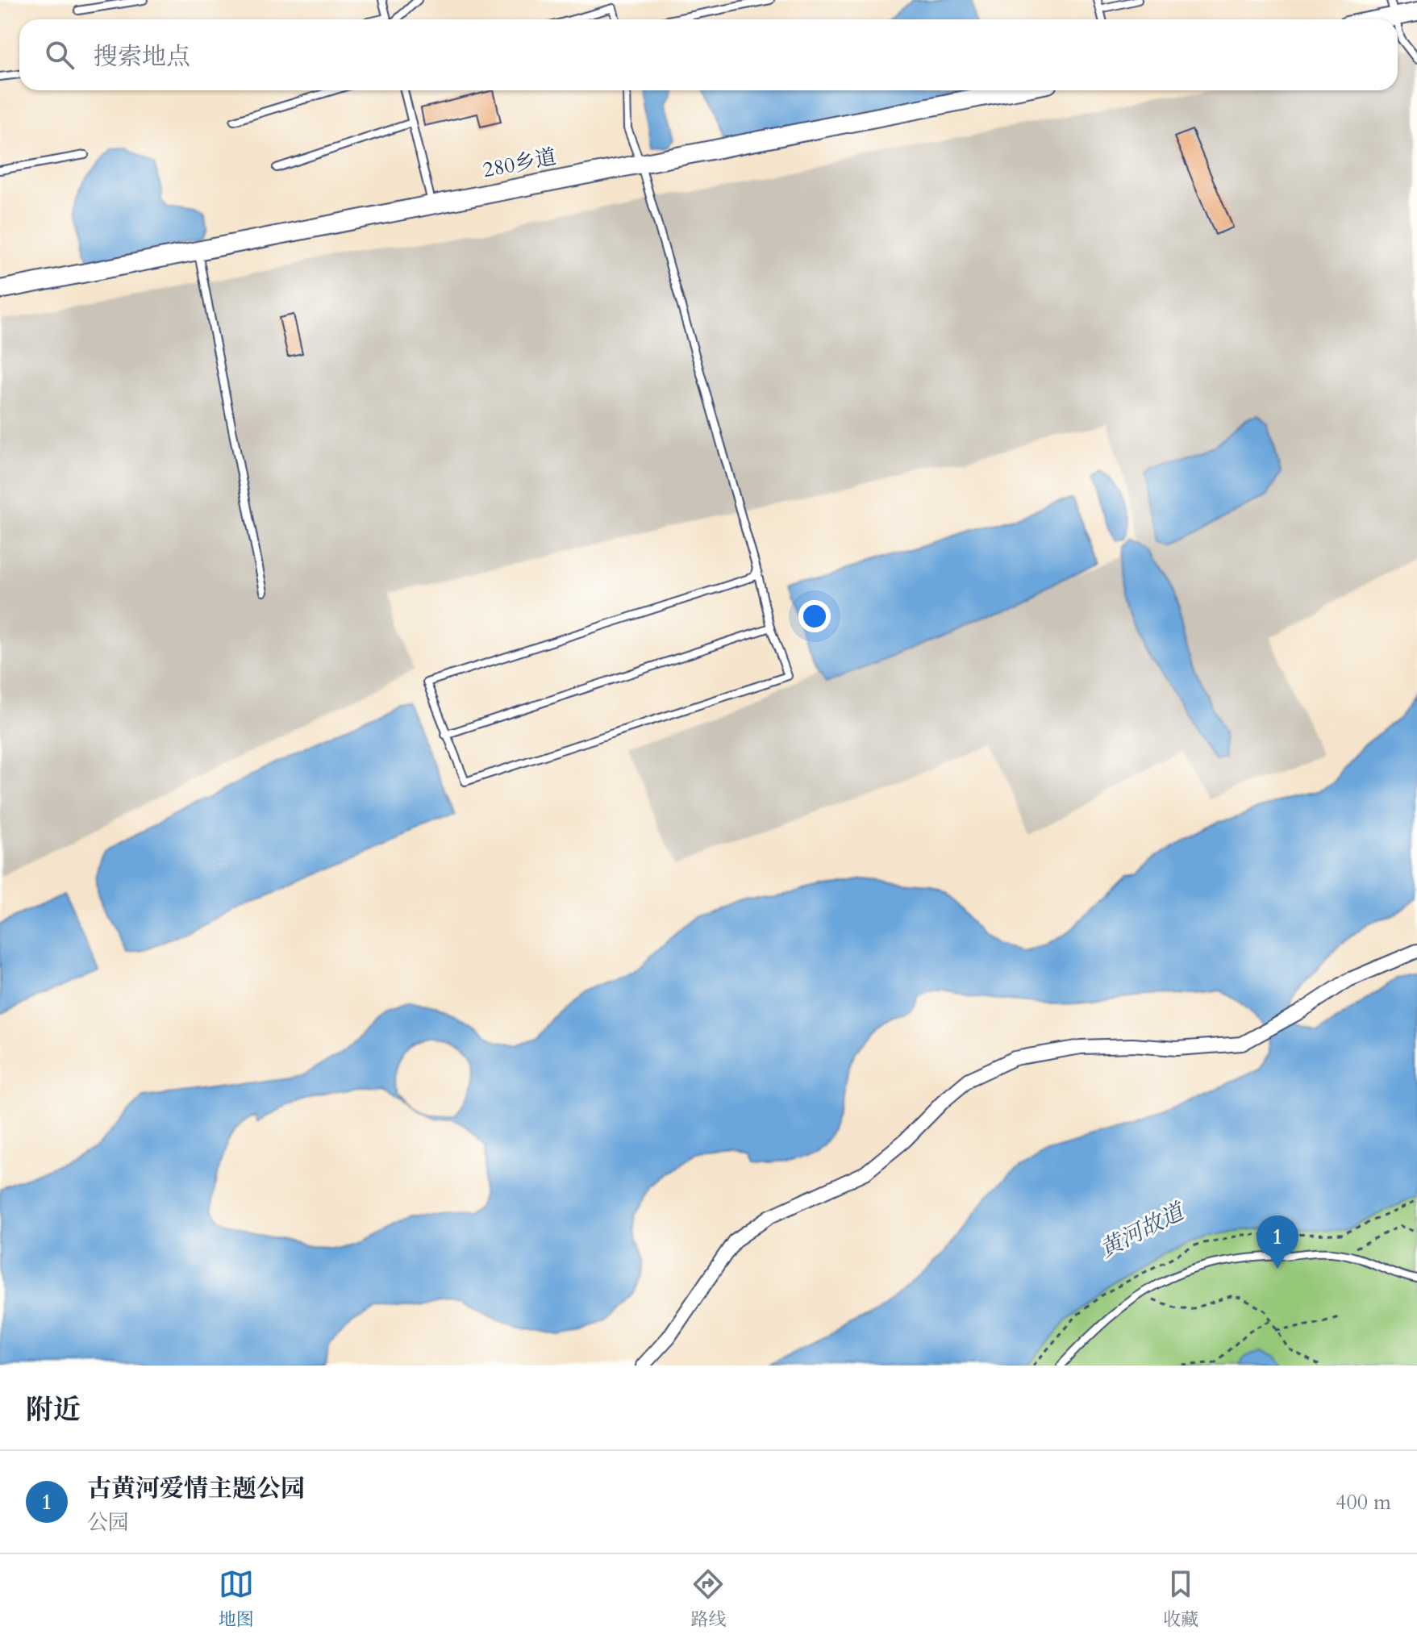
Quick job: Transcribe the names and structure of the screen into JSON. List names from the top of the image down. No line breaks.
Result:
{"streets":{"street":["280乡道"]},"water":["黄河故道"],"page":{"search":"搜索地点","pins":"1","heading":"附近","list":[{"mark":"1","name":"古黄河爱情主题公园","note":"公园","value":"400 m"}],"nav":["地图","路线","收藏"]}}
